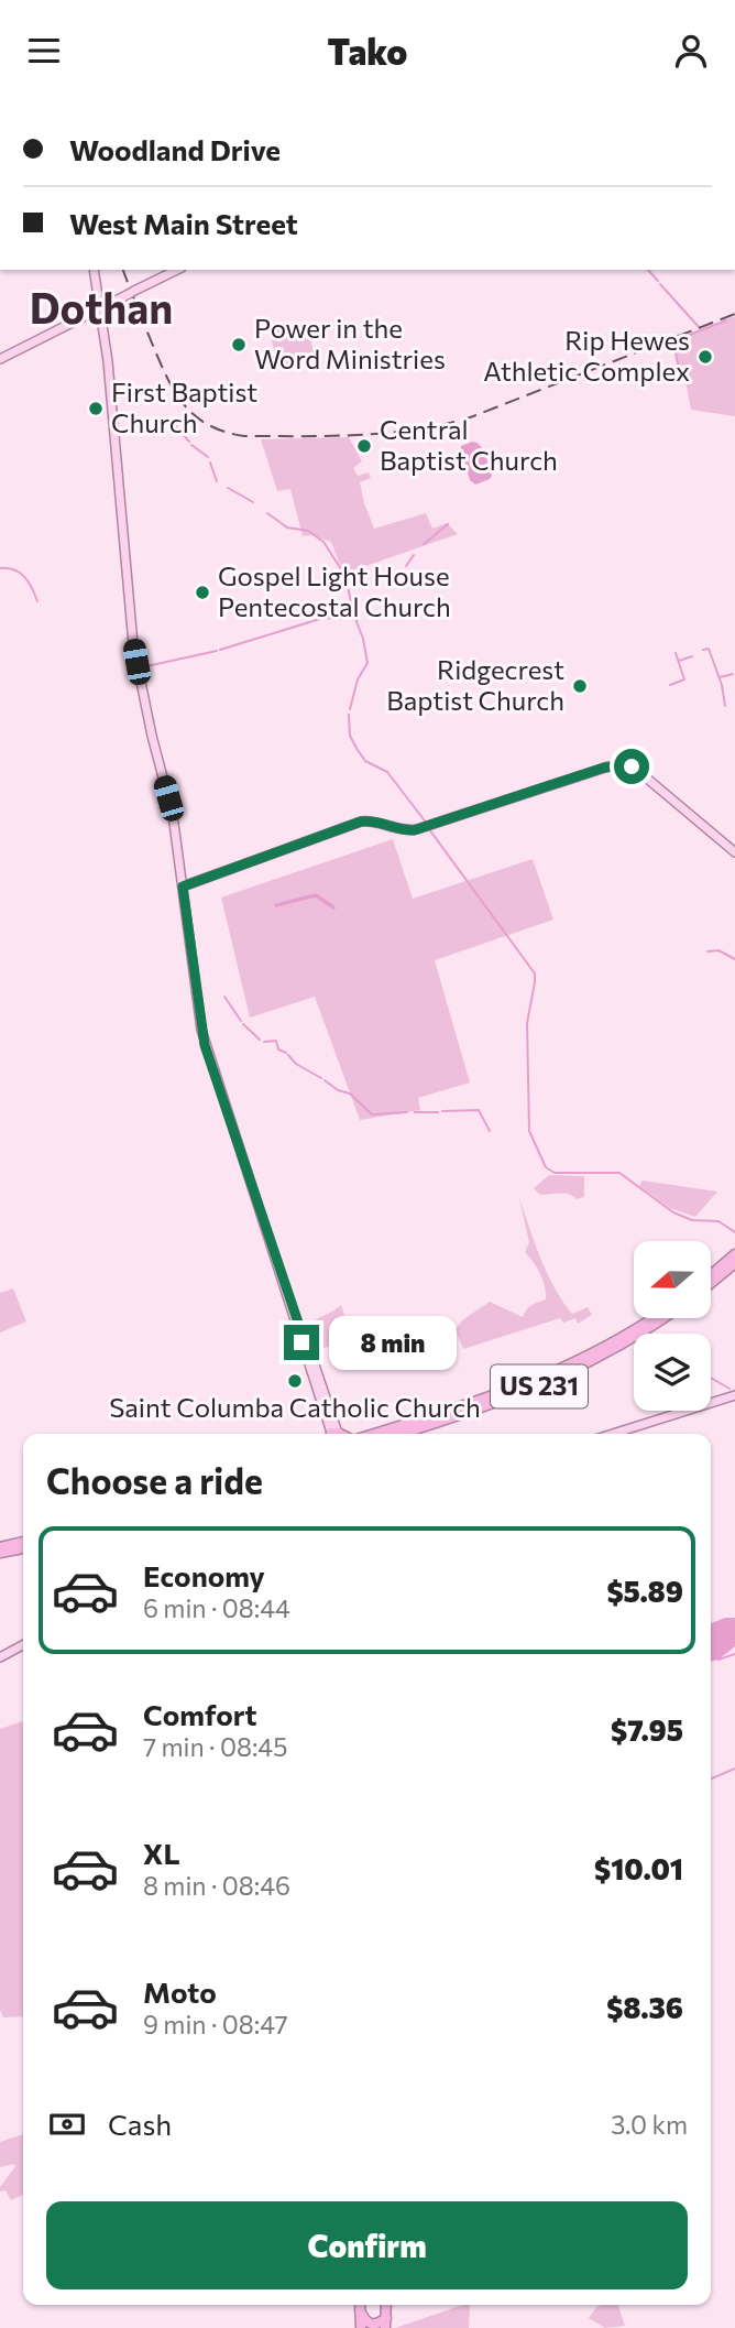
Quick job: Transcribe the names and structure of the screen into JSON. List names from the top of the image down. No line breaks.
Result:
{"streets":{"highway":["US 231"]},"districts":["Dothan"],"places":["Power in the Word Ministries","Rip Hewes Athletic Complex","First Baptist Church","Central Baptist Church","Gospel Light House Pentecostal Church","Ridgecrest Baptist Church","Saint Columba Catholic Church"],"north":"left","page":{"header":"Tako","banner":["Woodland Drive","West Main Street"],"bubble":"8 min","heading":"Choose a ride","list":[{"name":"Economy","note":"6 min · 08:44","value":"$5.89"},{"name":"Comfort","note":"7 min · 08:45","value":"$7.95"},{"name":"XL","note":"8 min · 08:46","value":"$10.01"},{"name":"Moto","note":"9 min · 08:47","value":"$8.36"}],"pay":["Cash","3.0 km"],"buttons":"Confirm"}}
